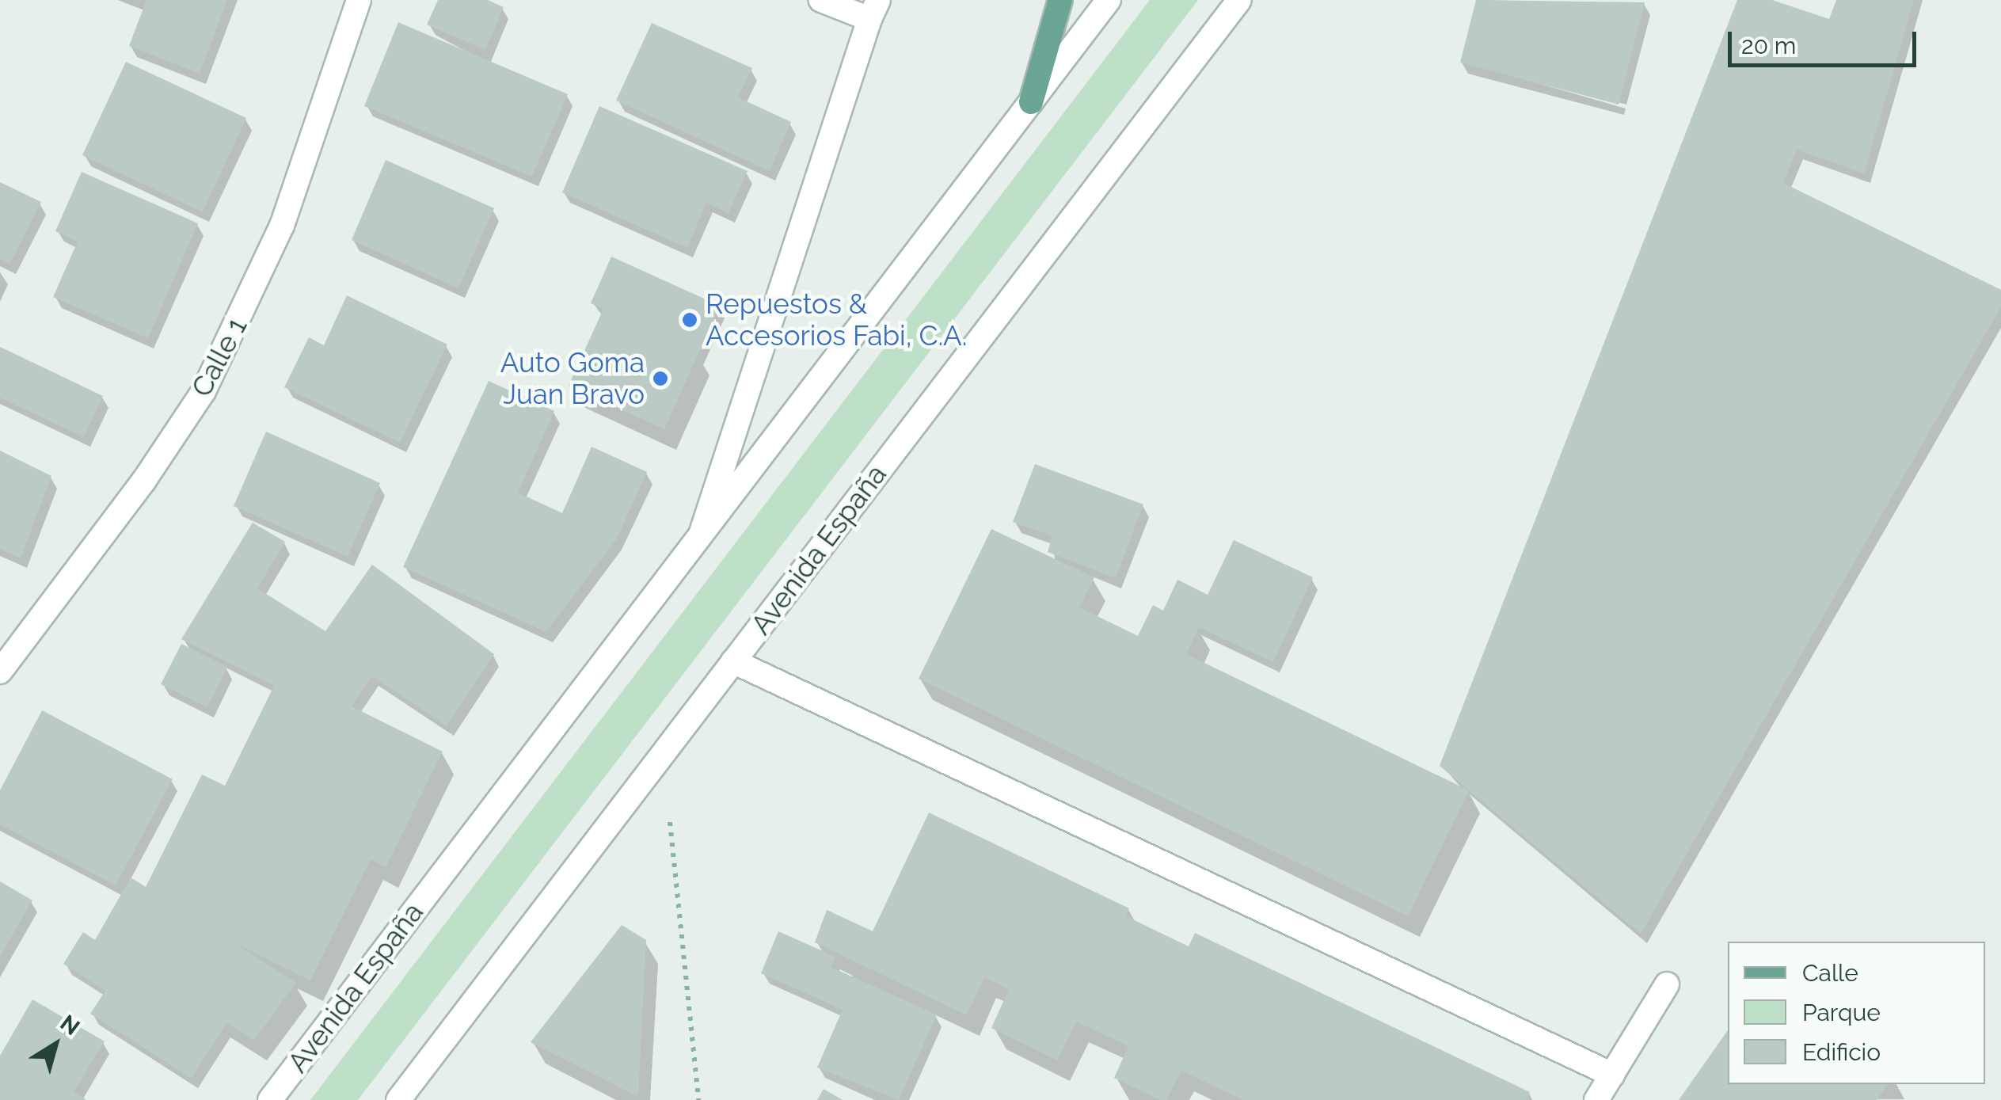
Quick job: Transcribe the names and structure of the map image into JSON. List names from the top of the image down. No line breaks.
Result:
{"streets":{"main road":["Calle 1","Avenida España"]},"places":["Repuestos & Accesorios Fabi, C.A.","Auto Goma Juan Bravo"],"legend":["Calle","Parque","Edificio"],"scale_bar":"20 m","north":"top right"}
